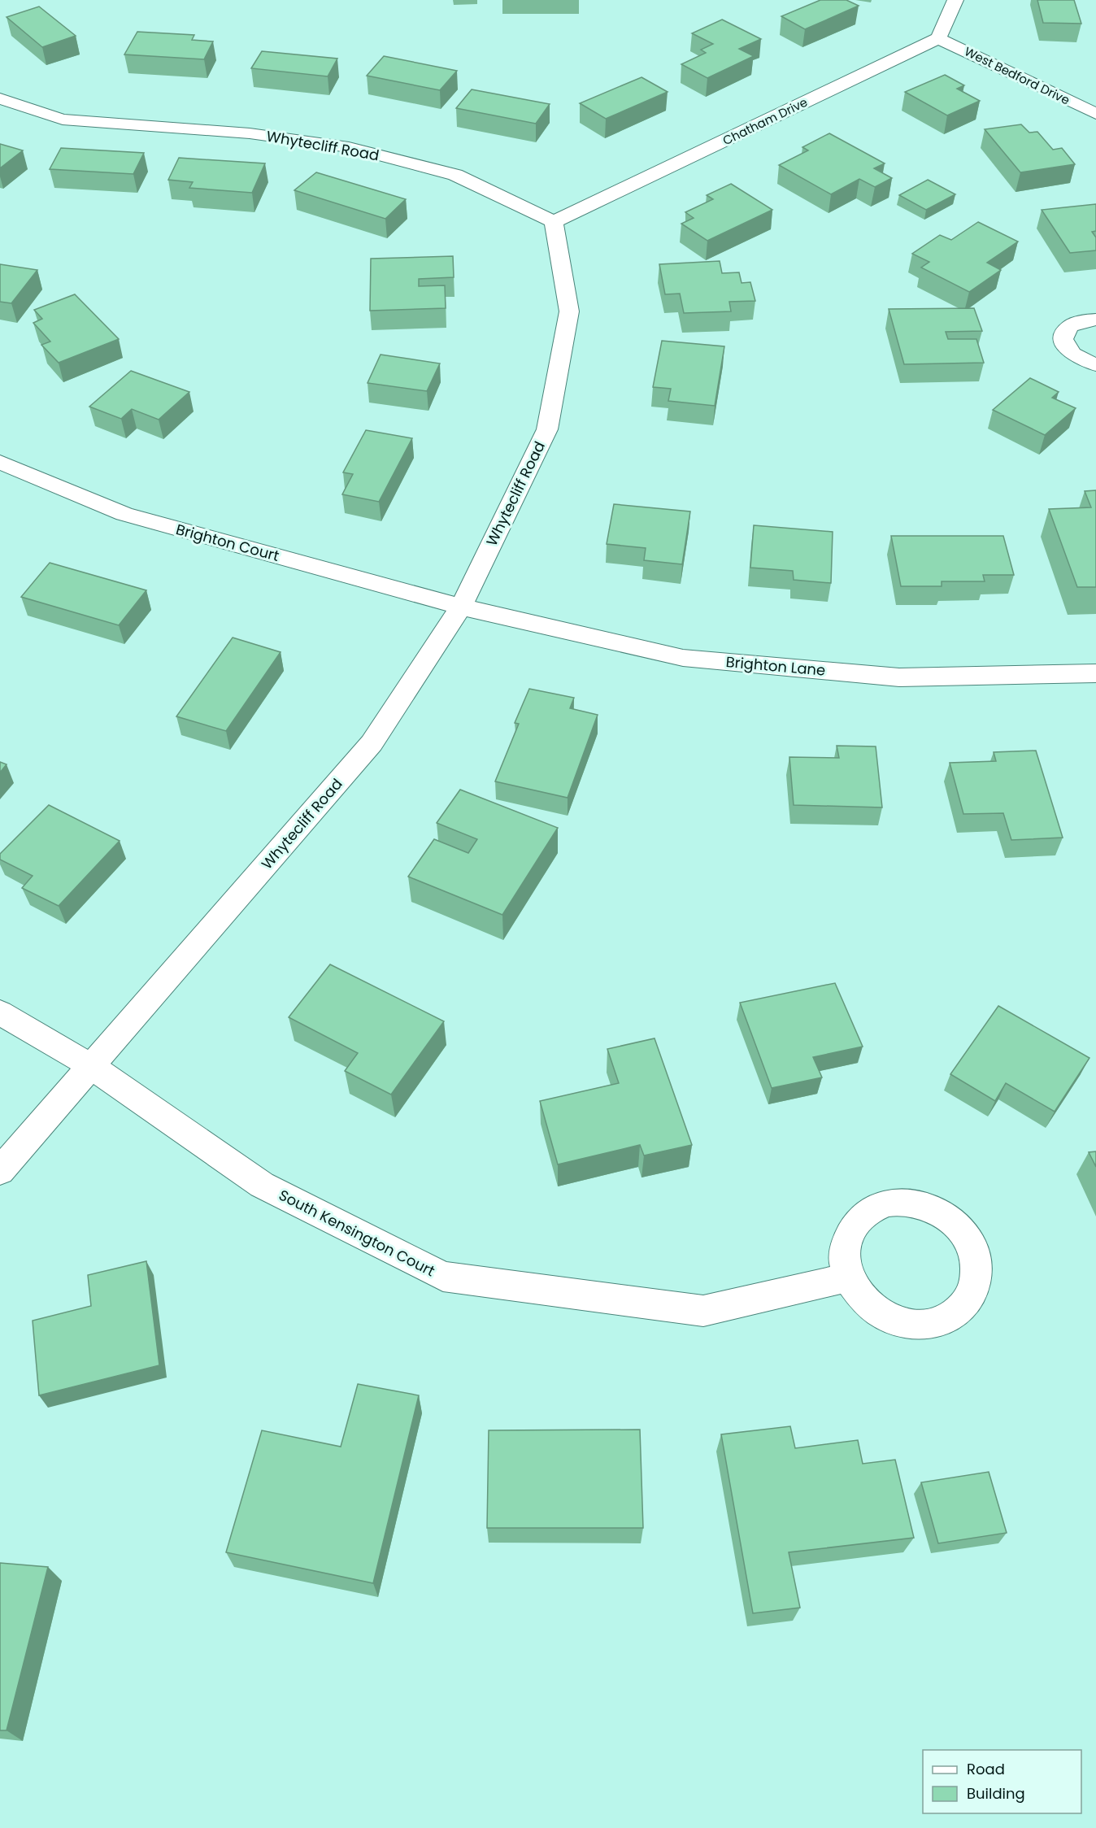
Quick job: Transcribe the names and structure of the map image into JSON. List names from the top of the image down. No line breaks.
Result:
{"streets":{"street":["West Bedford Drive","Chatham Drive","Whytecliff Road","Brighton Court","Brighton Lane","South Kensington Court"]},"crossings":[["West Bedford Drive","Chatham Drive"],["Chatham Drive","Whytecliff Road"],["Whytecliff Road","Brighton Court"],["Whytecliff Road","Brighton Lane"],["Whytecliff Road","South Kensington Court"],["Brighton Court","Brighton Lane"]],"legend":["Road","Building"]}
